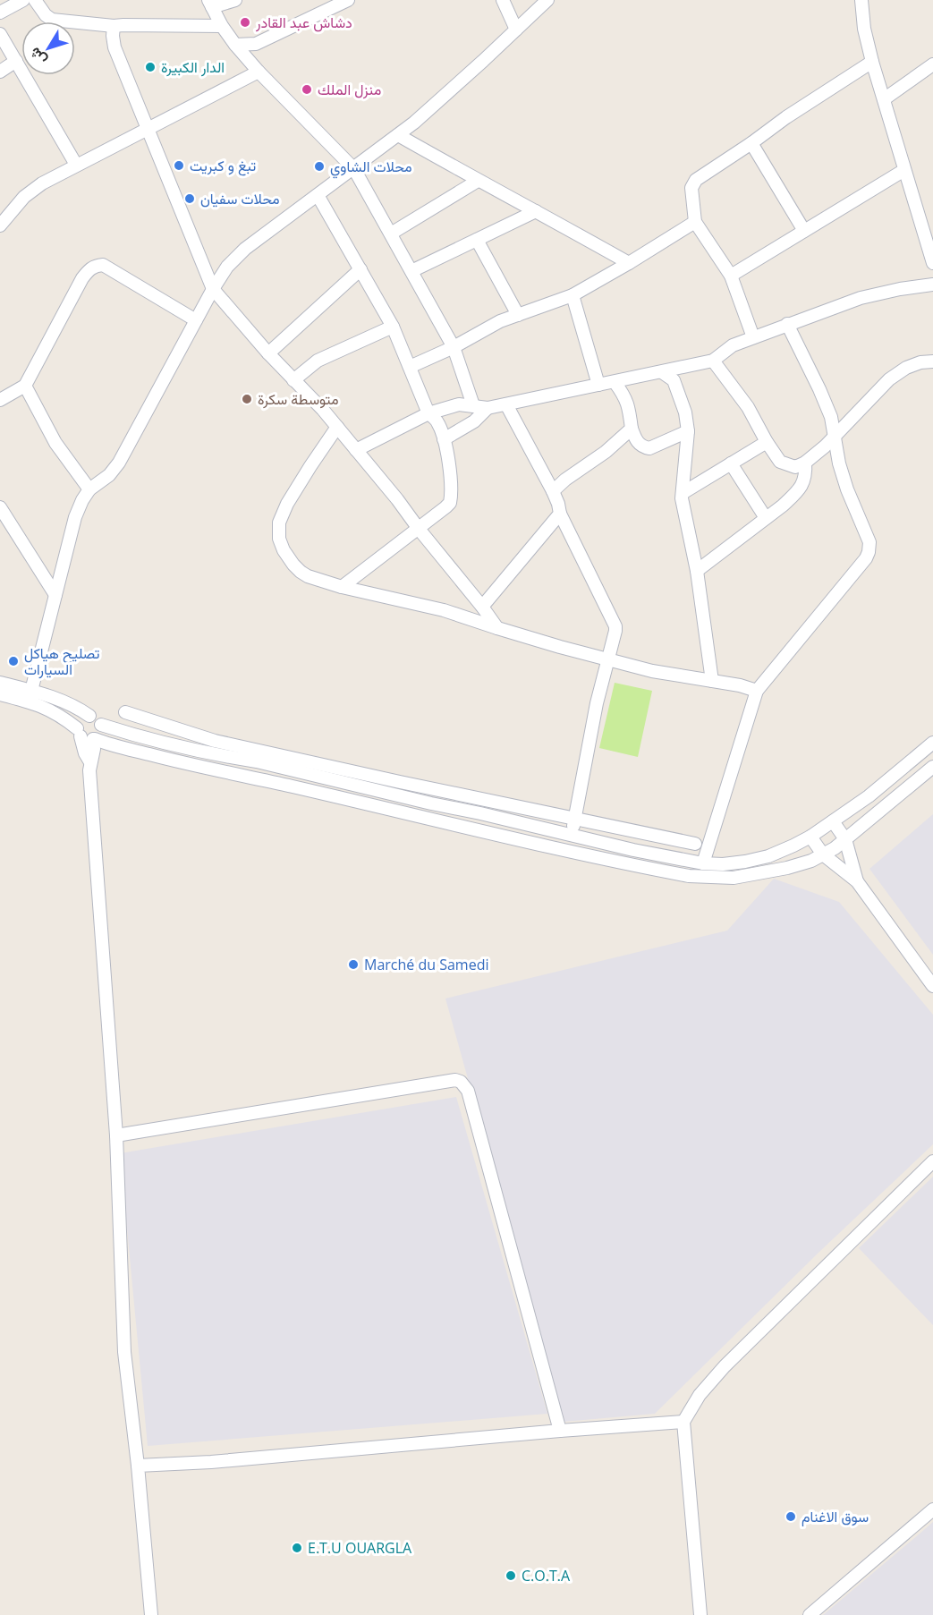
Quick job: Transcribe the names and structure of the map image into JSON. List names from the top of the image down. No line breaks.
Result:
{"places":["دشاش عبد القادر","الدار الكبيرة","منزل الملك","تبغ و كبريت","محلات الشاوي","محلات سفيان","متوسطة سكرة","تصليح هياكل السيارات","Marché du Samedi","سوق الاغنام","E.T.U OUARGLA","C.O.T.A"],"north":"bottom left"}
